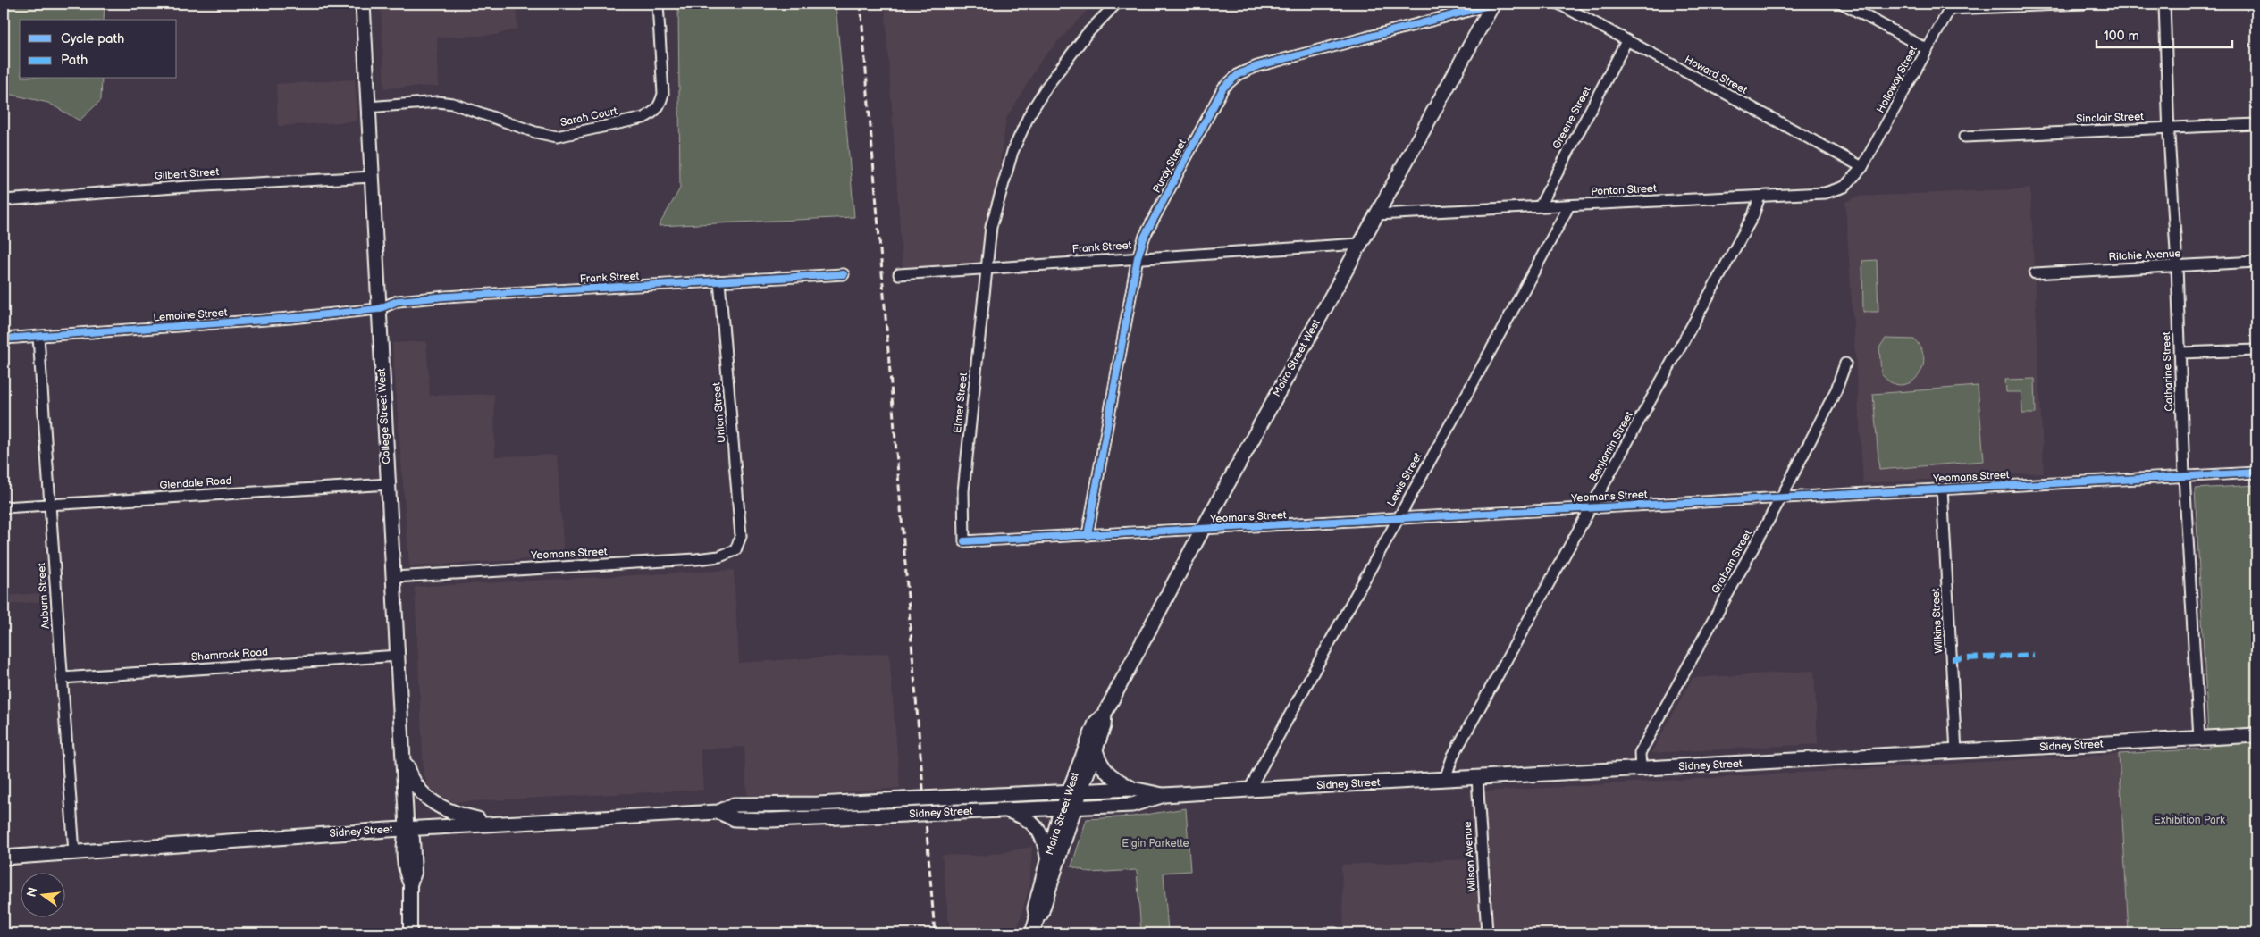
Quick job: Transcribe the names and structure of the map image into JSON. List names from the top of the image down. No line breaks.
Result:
{"streets":{"main road":["Moira Street West","College Street West","Sidney Street"],"street":["Howard Street","Holloway Street","Sarah Court","Greene Street","Sinclair Street","Purdy Street","Gilbert Street","Ponton Street","Frank Street","Ritchie Avenue","Lemoine Street","Catharine Street","Elmer Street","Union Street","Benjamin Street","Yeomans Street","Lewis Street","Glendale Road","Graham Street","Auburn Street","Wilkins Street","Shamrock Road","Wilson Avenue"]},"crossings":[["Howard Street","Holloway Street"],["Howard Street","Greene Street"],["Howard Street","Ponton Street"],["Holloway Street","Ponton Street"],["Sarah Court","College Street West"],["Greene Street","Ponton Street"],["Sinclair Street","Catharine Street"],["Purdy Street","Frank Street"],["Purdy Street","Moira Street West"],["Purdy Street","Yeomans Street"],["Gilbert Street","College Street West"],["Ponton Street","Moira Street West"],["Ponton Street","Benjamin Street"],["Ponton Street","Lewis Street"],["Frank Street","Lemoine Street"],["Frank Street","Moira Street West"],["Frank Street","Elmer Street"],["Frank Street","Union Street"],["Frank Street","College Street West"],["Ritchie Avenue","Catharine Street"],["Lemoine Street","College Street West"],["Lemoine Street","Auburn Street"],["Moira Street West","Yeomans Street"],["Moira Street West","Sidney Street"],["Catharine Street","Yeomans Street"],["Catharine Street","Sidney Street"],["Elmer Street","Yeomans Street"],["Union Street","Yeomans Street"],["College Street West","Yeomans Street"],["College Street West","Glendale Road"],["College Street West","Shamrock Road"],["College Street West","Sidney Street"],["Benjamin Street","Yeomans Street"],["Benjamin Street","Sidney Street"],["Yeomans Street","Lewis Street"],["Yeomans Street","Graham Street"],["Yeomans Street","Wilkins Street"],["Lewis Street","Sidney Street"],["Glendale Road","Auburn Street"],["Graham Street","Sidney Street"],["Auburn Street","Shamrock Road"],["Auburn Street","Sidney Street"],["Wilkins Street","Sidney Street"],["Sidney Street","Wilson Avenue"]],"parks":["Exhibition Park","Elgin Parkette"],"legend":["Cycle path","Path"],"scale_bar":"100 m","north":"left"}
